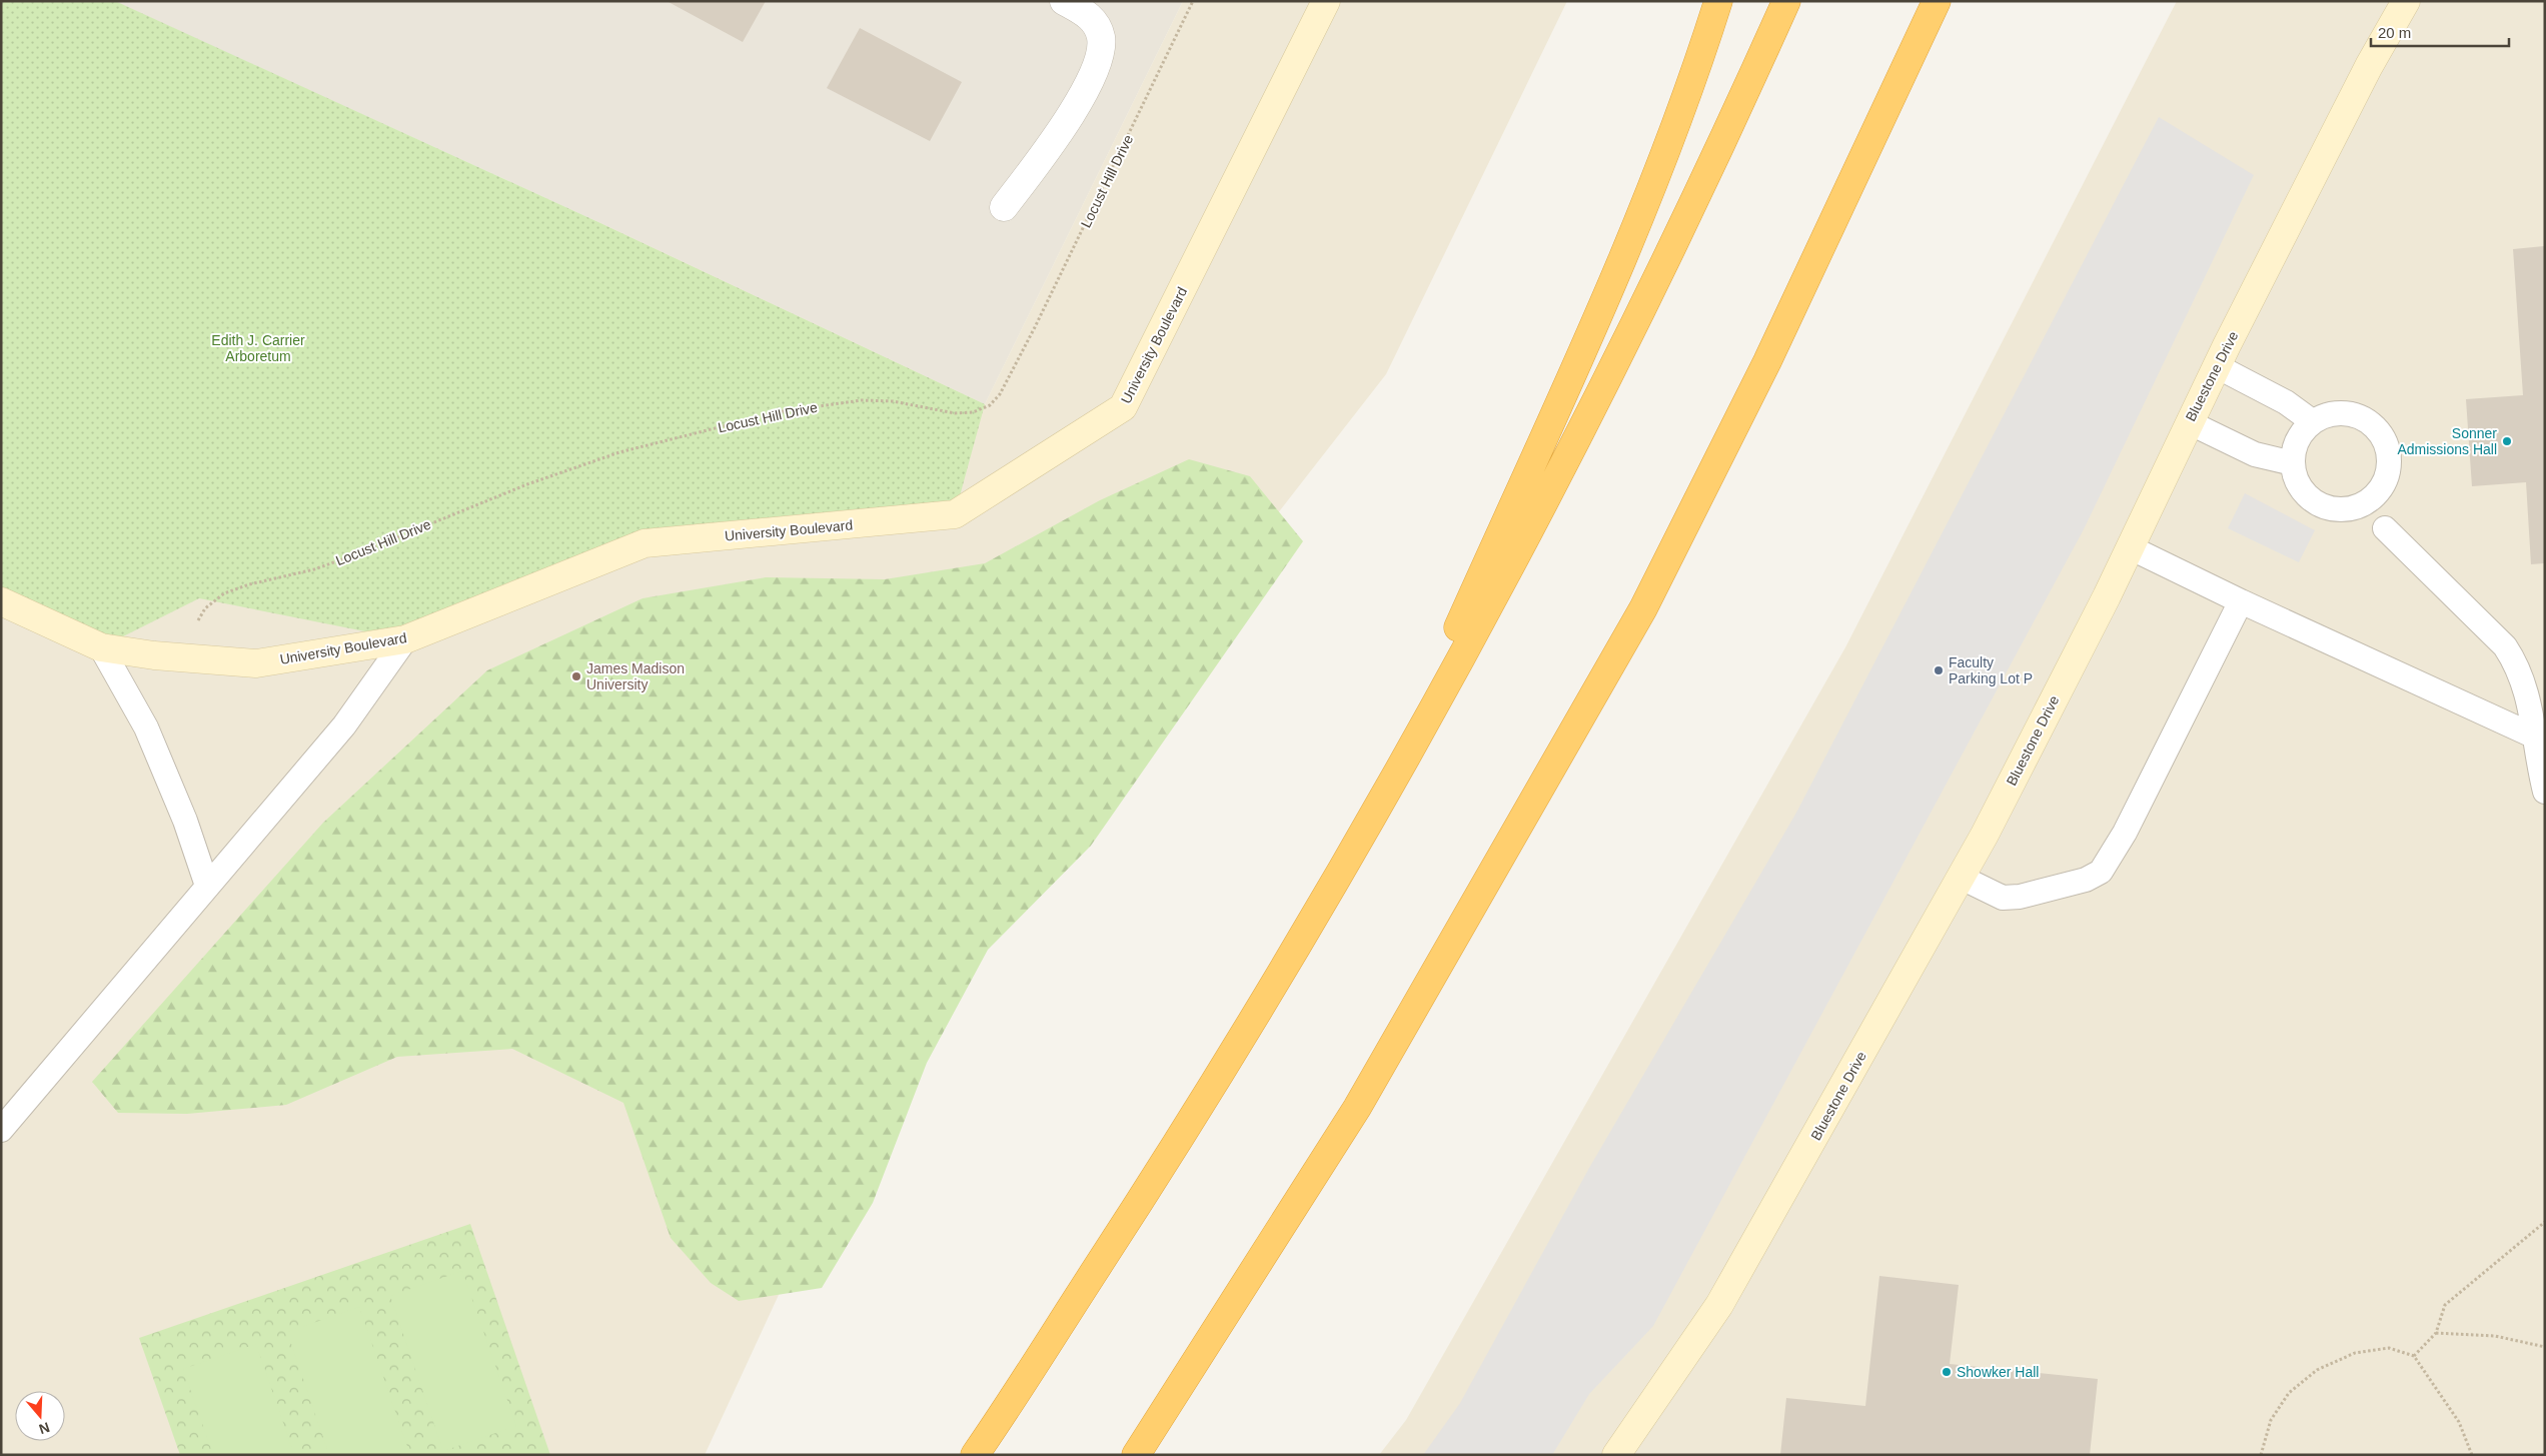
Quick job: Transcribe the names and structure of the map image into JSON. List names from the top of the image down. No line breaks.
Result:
{"streets":{"street":["University Boulevard","Bluestone Drive"],"path":["Locust Hill Drive"]},"crossings":[["Locust Hill Drive","University Boulevard"]],"parks":["Edith J. Carrier Arboretum"],"places":["Sonner Admissions Hall","Faculty Parking Lot P","James Madison University","Showker Hall"],"scale_bar":"20 m","north":"bottom"}
